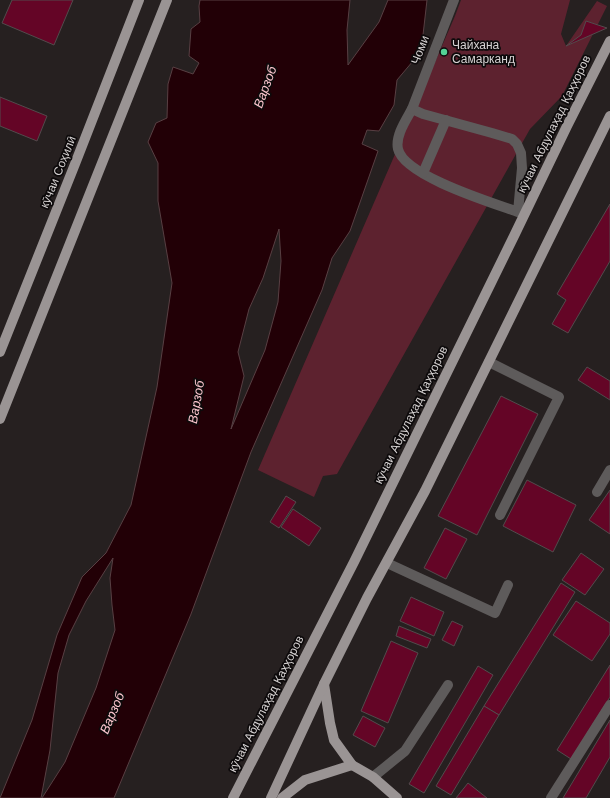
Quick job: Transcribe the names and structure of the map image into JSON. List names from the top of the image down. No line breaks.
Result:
{"streets":{"main road":["кӯчаи Абдулаҳад Қаҳҳоров","кӯчаи Соҳилӣ"],"street":["Чоми"]},"water":["Варзоб"],"places":["Чайхана Самарканд"]}
